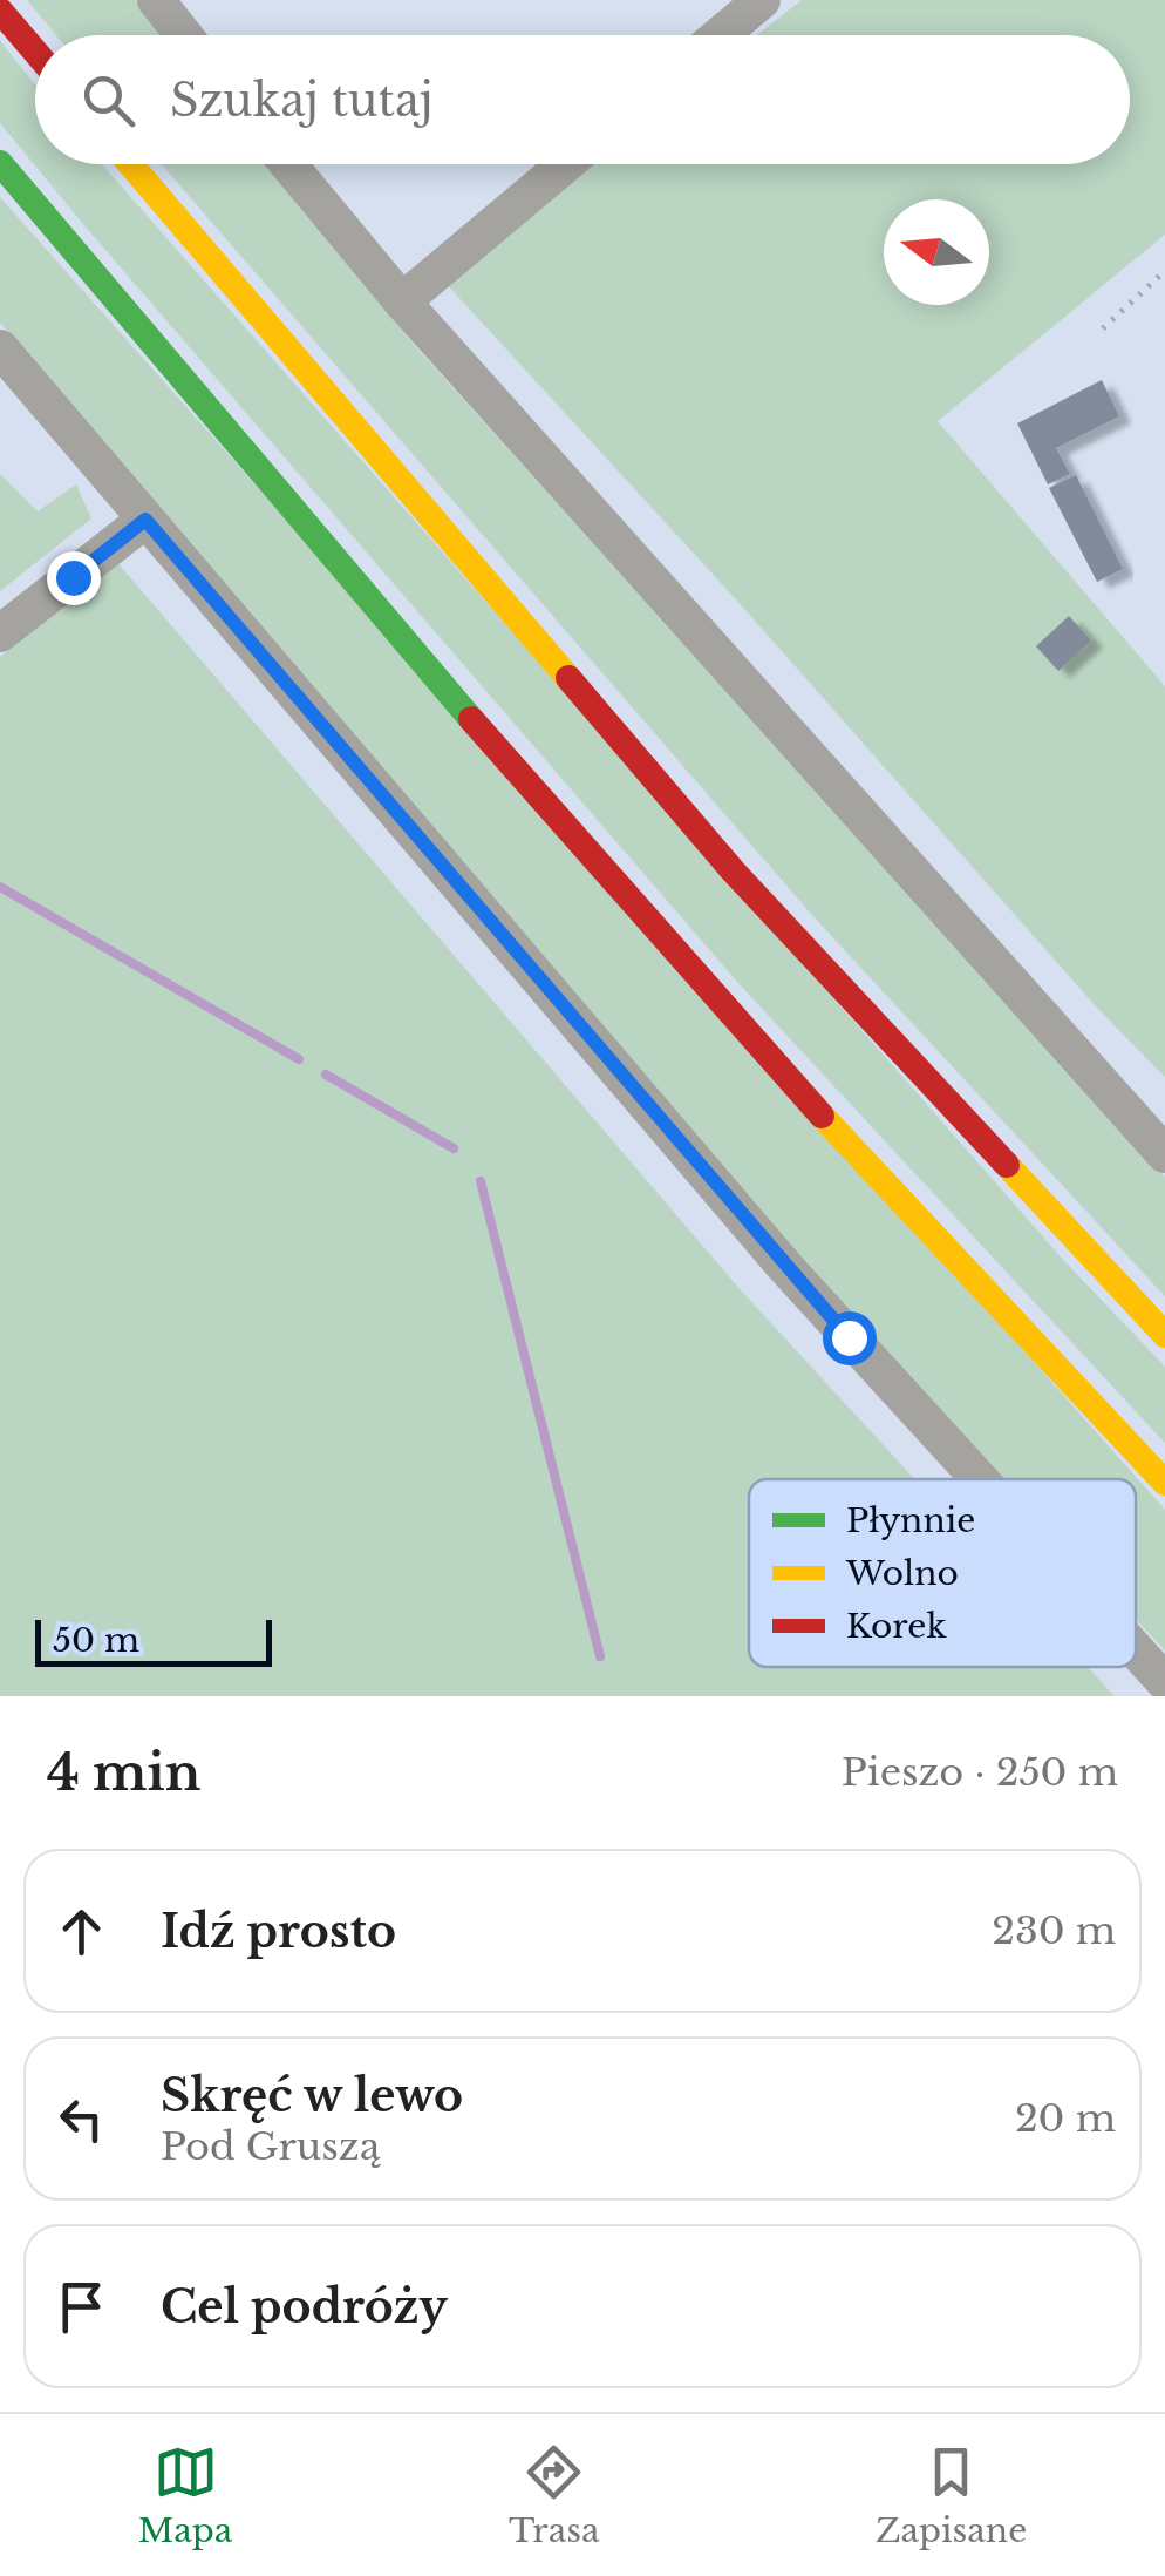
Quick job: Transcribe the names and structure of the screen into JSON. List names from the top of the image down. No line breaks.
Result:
{"legend":["Płynnie","Wolno","Korek"],"scale_bar":"50 m","north":"left","page":{"search":"Szukaj tutaj","scale":"50 m","heading":["4 min","Pieszo · 250 m"],"list":[["Idź prosto","230 m"],["Skręć w lewo","Pod Gruszą","20 m"],"Cel podróży"],"nav":["Mapa","Trasa","Zapisane"]}}
